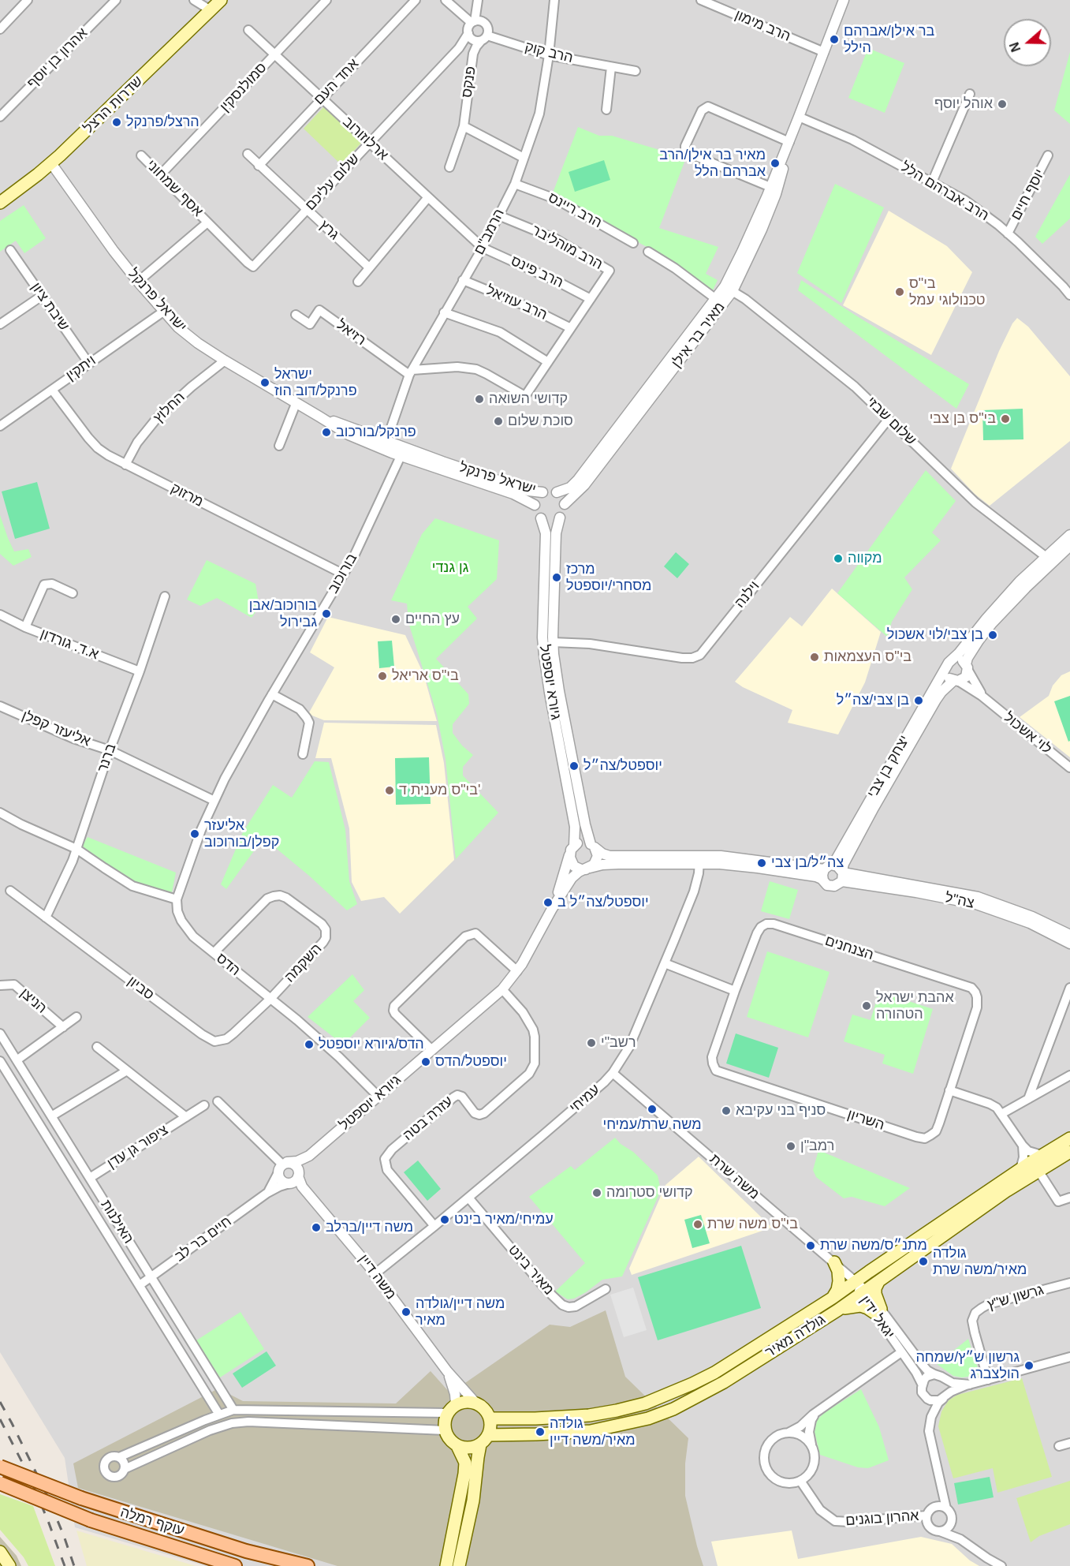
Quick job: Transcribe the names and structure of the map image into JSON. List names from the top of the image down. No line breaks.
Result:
{"streets":{"main road":["שדרות הרצל","גולדה מאיר","עוקף רמלה"],"street":["הרב מימון","הרב קוק","אהרון בן יוסף","אחד העם","פנקס","סמולנסקין","ארלוזורוב","שלום עליכם","אסף שמחוני","הרב אברהם הלל","יוסף חיים","הרב ריינס","גרץ","הרמב\"ם","הרב מוהליבר","הרב פינס","ישראל פרנקל","הרב עוזיאל","שיבת ציון","רזיאל","מאיר בר אילן","ויתקין","החלוץ","שלום שבזי","מרזוק","בורוכוב","וילנה","א.ד. גורדון","גיורא יוספטל","אליעזר קפלן","לוי אשכול","ברנר","יצחק בן צבי","צה\"ל","הצנחנים","השקמה","הדס","סביון","הניצן","עמיחי","עזרה בטה","השריון","ציפור גן עדן","משה שרת","האילנות","חיים בר לב","מאיר בינט","משה דיין","גרשון ש\"ץ","יגאל ידין","אהרון בוגנים"]},"crossings":[["הרב מימון","מאיר בר אילן"],["הרב קוק","פנקס"],["הרב קוק","שלום עליכם"],["הרב קוק","הרמב\"ם"],["אחד העם","ארלוזורוב"],["אחד העם","גרץ"],["פנקס","שלום עליכם"],["סמולנסקין","ארלוזורוב"],["סמולנסקין","אסף שמחוני"],["שדרות הרצל","ישראל פרנקל"],["ארלוזורוב","שלום עליכם"],["ארלוזורוב","הרמב\"ם"],["ארלוזורוב","הרב פינס"],["שלום עליכם","אסף שמחוני"],["שלום עליכם","גרץ"],["אסף שמחוני","ישראל פרנקל"],["הרב אברהם הלל","יוסף חיים"],["הרב אברהם הלל","מאיר בר אילן"],["הרב ריינס","הרמב\"ם"],["הרמב\"ם","הרב מוהליבר"],["הרמב\"ם","הרב פינס"],["הרמב\"ם","ישראל פרנקל"],["הרמב\"ם","הרב עוזיאל"],["הרמב\"ם","רזיאל"],["הרב מוהליבר","הרב פינס"],["ישראל פרנקל","מאיר בר אילן"],["ישראל פרנקל","ויתקין"],["ישראל פרנקל","החלוץ"],["ישראל פרנקל","בורוכוב"],["ישראל פרנקל","גיורא יוספטל"],["שיבת ציון","ויתקין"],["מאיר בר אילן","שלום שבזי"],["מאיר בר אילן","גיורא יוספטל"],["ויתקין","מרזוק"],["החלוץ","מרזוק"],["שלום שבזי","וילנה"],["מרזוק","בורוכוב"],["בורוכוב","אליעזר קפלן"],["בורוכוב","הדס"],["וילנה","גיורא יוספטל"],["א.ד. גורדון","ברנר"],["גיורא יוספטל","הדס"],["גיורא יוספטל","עזרה בטה"],["גיורא יוספטל","חיים בר לב"],["גיורא יוספטל","משה דיין"],["אליעזר קפלן","ברנר"],["לוי אשכול","יצחק בן צבי"],["ברנר","סביון"],["יצחק בן צבי","צה\"ל"],["הצנחנים","השריון"],["השקמה","הדס"],["השקמה","סביון"],["הדס","סביון"],["עמיחי","עזרה בטה"],["עמיחי","משה שרת"],["עמיחי","מאיר בינט"],["עמיחי","משה דיין"],["ציפור גן עדן","האילנות"],["משה שרת","יגאל ידין"],["משה שרת","גולדה מאיר"],["האילנות","חיים בר לב"],["חיים בר לב","משה דיין"],["משה דיין","גולדה מאיר"],["יגאל ידין","גולדה מאיר"]],"parks":["גן גנדי"],"places":["בר אילן/אברהם הילל","אוהל יוסף","הרצל/פרנקל","מאיר בר אילן/הרב אברהם הלל","בי\"ס טכנולוגי עמל","ישראל פרנקל/דוב הוז","קדושי השואה","בי\"ס בן צבי","סוכת שלום","פרנקל/בורכוב","מקווה","מרכז מסחרי/יוספטל","בורוכוב/אבן גבירול","עץ החיים","בן צבי/לוי אשכול","בי\"ס העצמאות","בי\"ס אריאל","בן צבי/צה״ל","יוספטל/צה״ל","בי\"ס מענית ד'","אליעזר קפלן/בורוכוב","צה״ל/בן צבי","יוספטל/צה״ל ב","אהבת ישראל הטהורה","רשב\"י","הדס/גיורא יוספטל","יוספטל/הדס","משה שרת/עמיחי","סניף בני עקיבא","רמב\"ן","קדושי סטרומה","עמיחי/מאיר בינט","בי\"ס משה שרת","משה דיין/ברלב","מתנ״ס/משה שרת","גולדה מאיר/משה שרת","משה דיין/גולדה מאיר","גרשון ש״ץ/שמחה הולצברג","גולדה מאיר/משה דיין"],"north":"left"}
